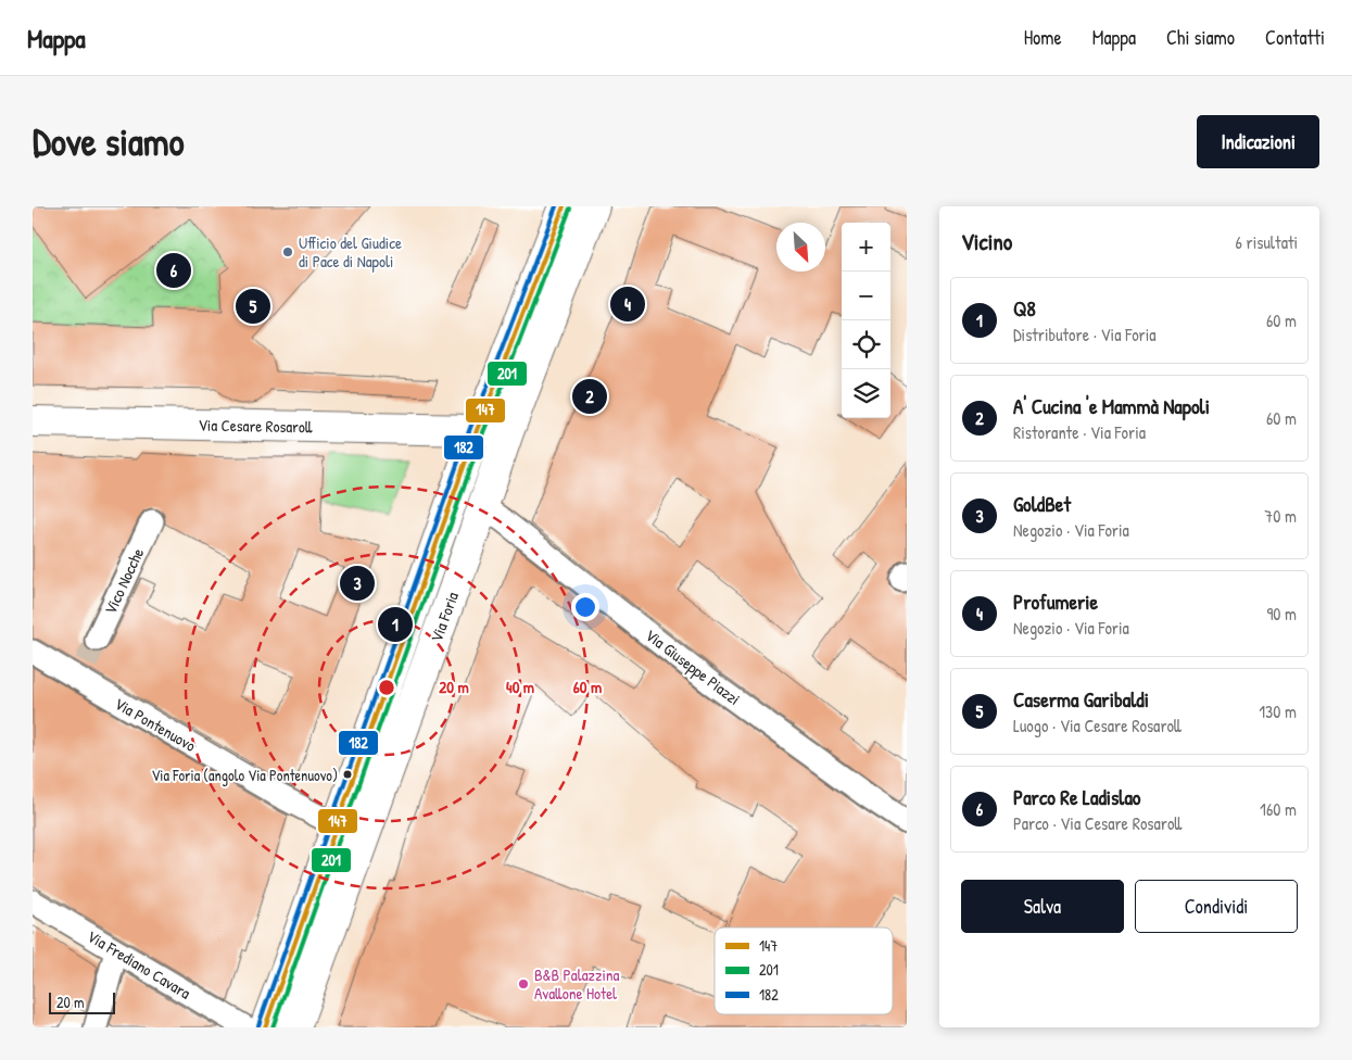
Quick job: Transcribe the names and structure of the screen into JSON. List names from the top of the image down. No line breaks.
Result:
{"streets":{"main road":["Via Cesare Rosaroll","Via Foria"],"street":["Vico Nocche","Via Giuseppe Piazzi","Via Pontenuovo","Via Frediano Cavara"]},"crossings":[["Via Cesare Rosaroll","Via Foria"],["Via Foria","Via Giuseppe Piazzi"],["Via Foria","Via Pontenuovo"]],"places":["Ufficio del Giudice di Pace di Napoli","Via Foria (angolo Via Pontenuovo)","B&B Palazzina Avallone Hotel"],"lines":["transit line 147","transit line 182","transit line 201"],"legend":["147","201","182"],"scale_bar":"20 m","north":"bottom right","page":{"header":"Mappa","nav":["Home","Mappa","Chi siamo","Contatti"],"buttons":["Indicazioni",["Salva","Condividi"]],"title":"Dove siamo","heading":["Vicino","6 risultati"],"map_buttons":["+","−"],"pins":["6","4","5","2","3","1"],"list":[{"mark":"1","name":"Q8","note":"Distributore · Via Foria","value":"60 m"},{"mark":"2","name":"A' Cucina 'e Mammà Napoli","note":"Ristorante · Via Foria","value":"60 m"},{"mark":"3","name":"GoldBet","note":"Negozio · Via Foria","value":"70 m"},{"mark":"4","name":"Profumerie","note":"Negozio · Via Foria","value":"90 m"},{"mark":"5","name":"Caserma Garibaldi","note":"Luogo · Via Cesare Rosaroll","value":"130 m"},{"mark":"6","name":"Parco Re Ladislao","note":"Parco · Via Cesare Rosaroll","value":"160 m"}],"scale":"20 m"},"rings":["20 m","40 m","60 m"]}
